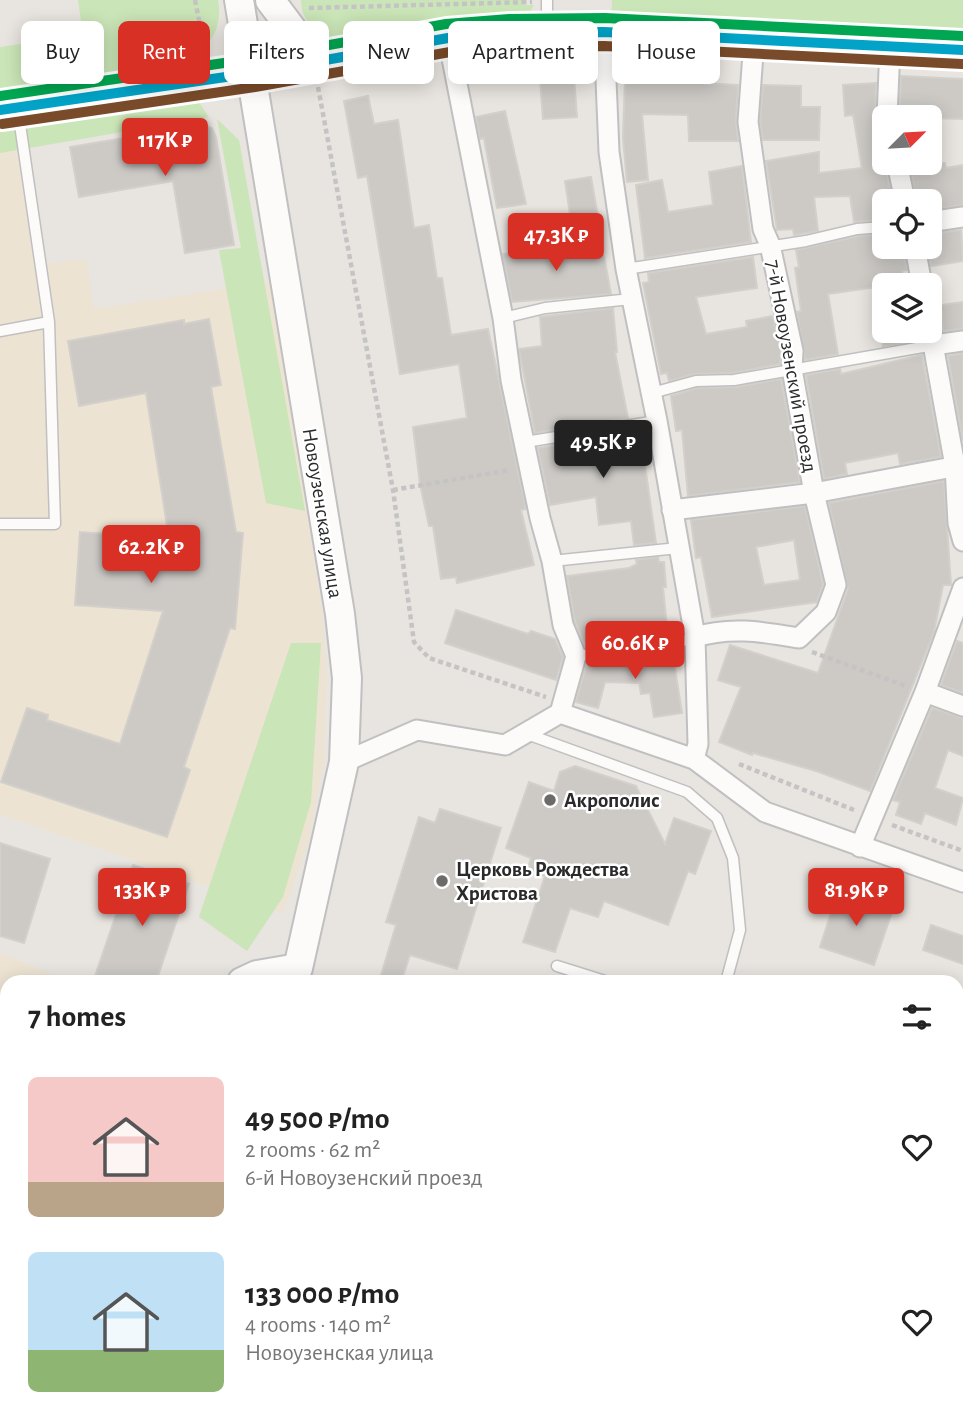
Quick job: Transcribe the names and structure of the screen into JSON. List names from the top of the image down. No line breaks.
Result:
{"streets":{"main road":["Новоузенская улица"],"street":["7-й Новоузенский проезд"]},"places":["Акрополис","Церковь Рождества Христова"],"north":"top right","page":{"chip":["Buy","Rent","Filters","New","Apartment","House"],"price":["117K ₽","47.3K ₽","49.5K ₽","62.2K ₽","60.6K ₽","133K ₽","81.9K ₽"],"heading":"7 homes","list":[{"name":"49 500 ₽/mo","note":"2 rooms · 62 m² · 6-й Новоузенский проезд"},{"name":"133 000 ₽/mo","note":"4 rooms · 140 m² · Новоузенская улица"}]}}
